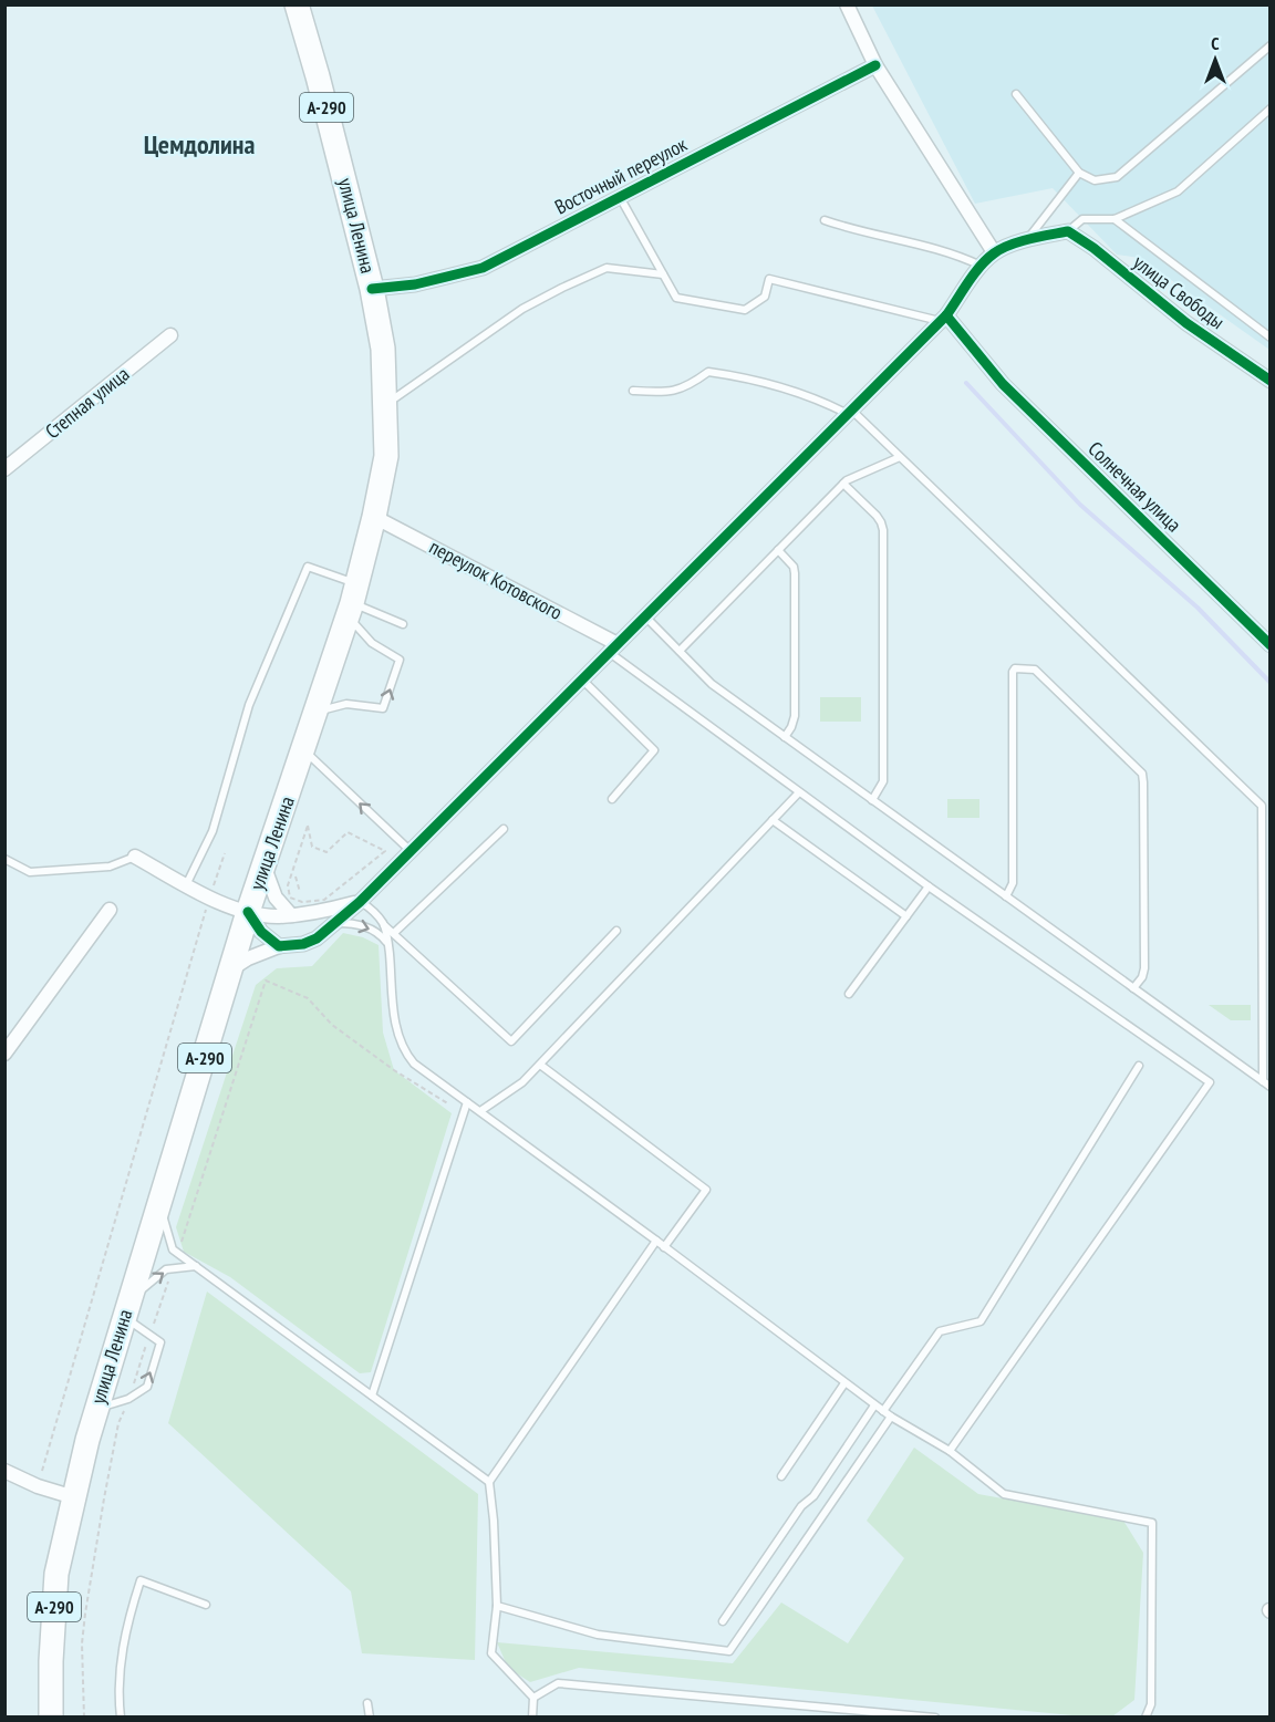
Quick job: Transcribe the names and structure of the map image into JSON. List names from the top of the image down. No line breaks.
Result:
{"streets":{"highway":["А-290","улица Ленина"],"street":["Восточный переулок","улица Свободы","Степная улица","Солнечная улица","переулок Котовского"]},"crossings":[["Восточный переулок","улица Ленина"],["улица Ленина","переулок Котовского"]],"districts":["Цемдолина"],"north":"top"}
